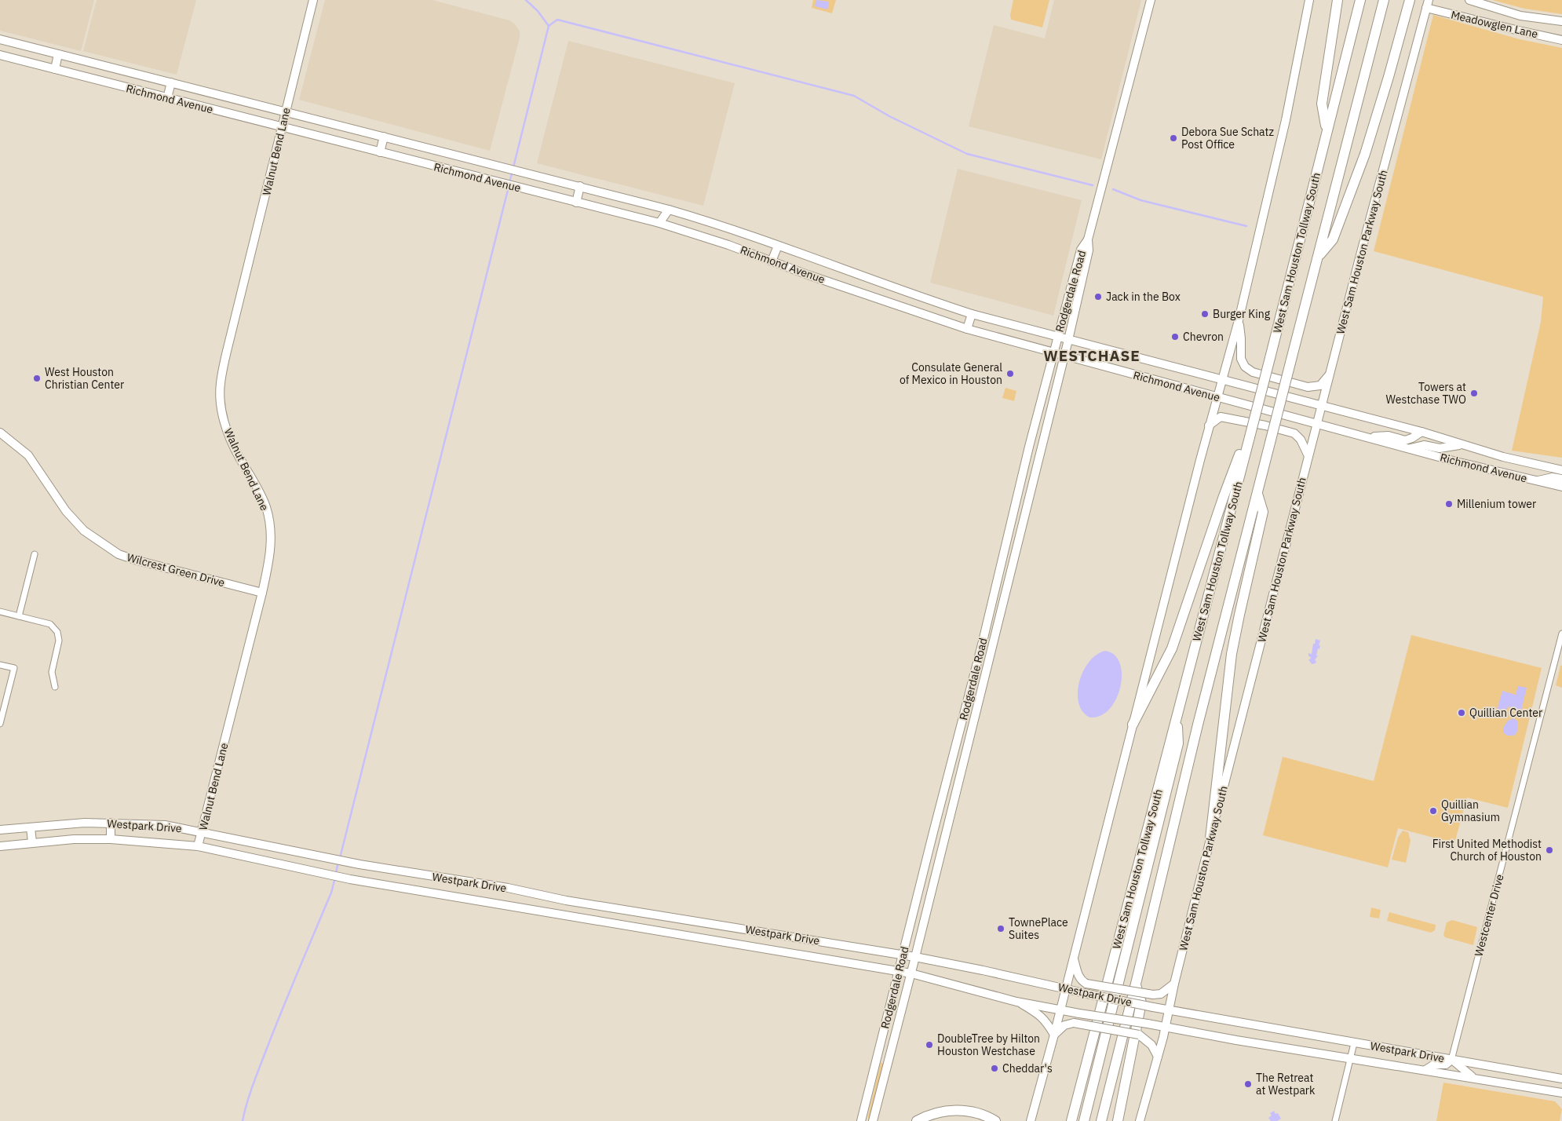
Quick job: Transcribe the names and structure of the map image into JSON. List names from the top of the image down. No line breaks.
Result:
{"streets":{"highway":["West Sam Houston Tollway South"],"main road":["Meadowglen Lane","Richmond Avenue","Walnut Bend Lane","West Sam Houston Parkway South","Rodgerdale Road","Wilcrest Green Drive","Westpark Drive"],"street":["Westcenter Drive"]},"crossings":[["Meadowglen Lane","West Sam Houston Parkway South"],["Richmond Avenue","Walnut Bend Lane"],["Richmond Avenue","West Sam Houston Parkway South"],["Richmond Avenue","Rodgerdale Road"],["Walnut Bend Lane","Wilcrest Green Drive"],["Walnut Bend Lane","Westpark Drive"],["West Sam Houston Parkway South","Westpark Drive"],["Rodgerdale Road","Westpark Drive"],["Westpark Drive","Westcenter Drive"]],"districts":["WESTCHASE"],"places":["Debora Sue Schatz Post Office","Jack in the Box","Burger King","Chevron","Consulate General of Mexico in Houston","West Houston Christian Center","Towers at Westchase TWO","Millenium tower","Quillian Center","Quillian Gymnasium","First United Methodist Church of Houston","TownePlace Suites","DoubleTree by Hilton Houston Westchase","Cheddar's","The Retreat at Westpark"]}
